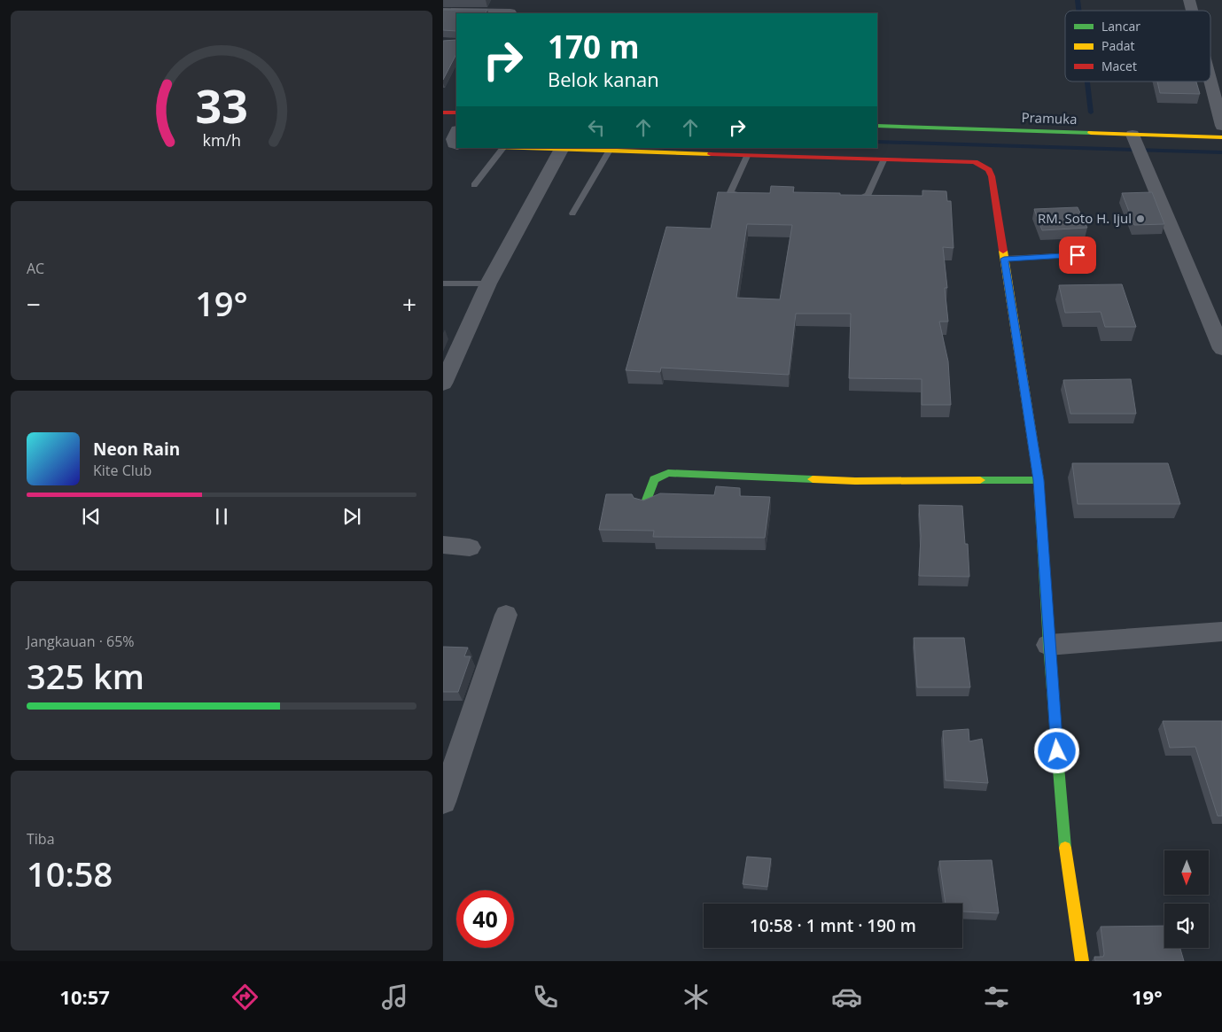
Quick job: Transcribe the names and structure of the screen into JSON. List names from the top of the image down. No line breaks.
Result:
{"streets":{"street":["Pramuka"]},"places":["RM. Soto H. Ijul"],"legend":["Lancar","Padat","Macet"],"north":"bottom","page":{"turn":["170 m","Belok kanan"],"tile":["AC",["Jangkauan · 65%","325 km"],["Tiba","10:58"]],"heat":["−","19°","+"],"song":["Neon Rain","Kite Club"],"limit":"40","trip":"10:58 · 1 mnt · 190 m","tabs":["10:57","19°"],"gauge":["33","km/h"]}}
